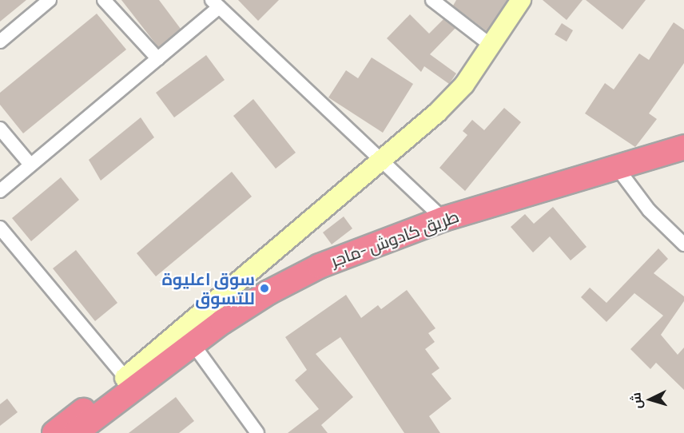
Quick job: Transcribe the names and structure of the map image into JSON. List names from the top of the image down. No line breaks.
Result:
{"streets":{"highway":["طريق كادوش -ماجر"]},"places":["سوق اعليوة للتسوق"],"north":"left"}
